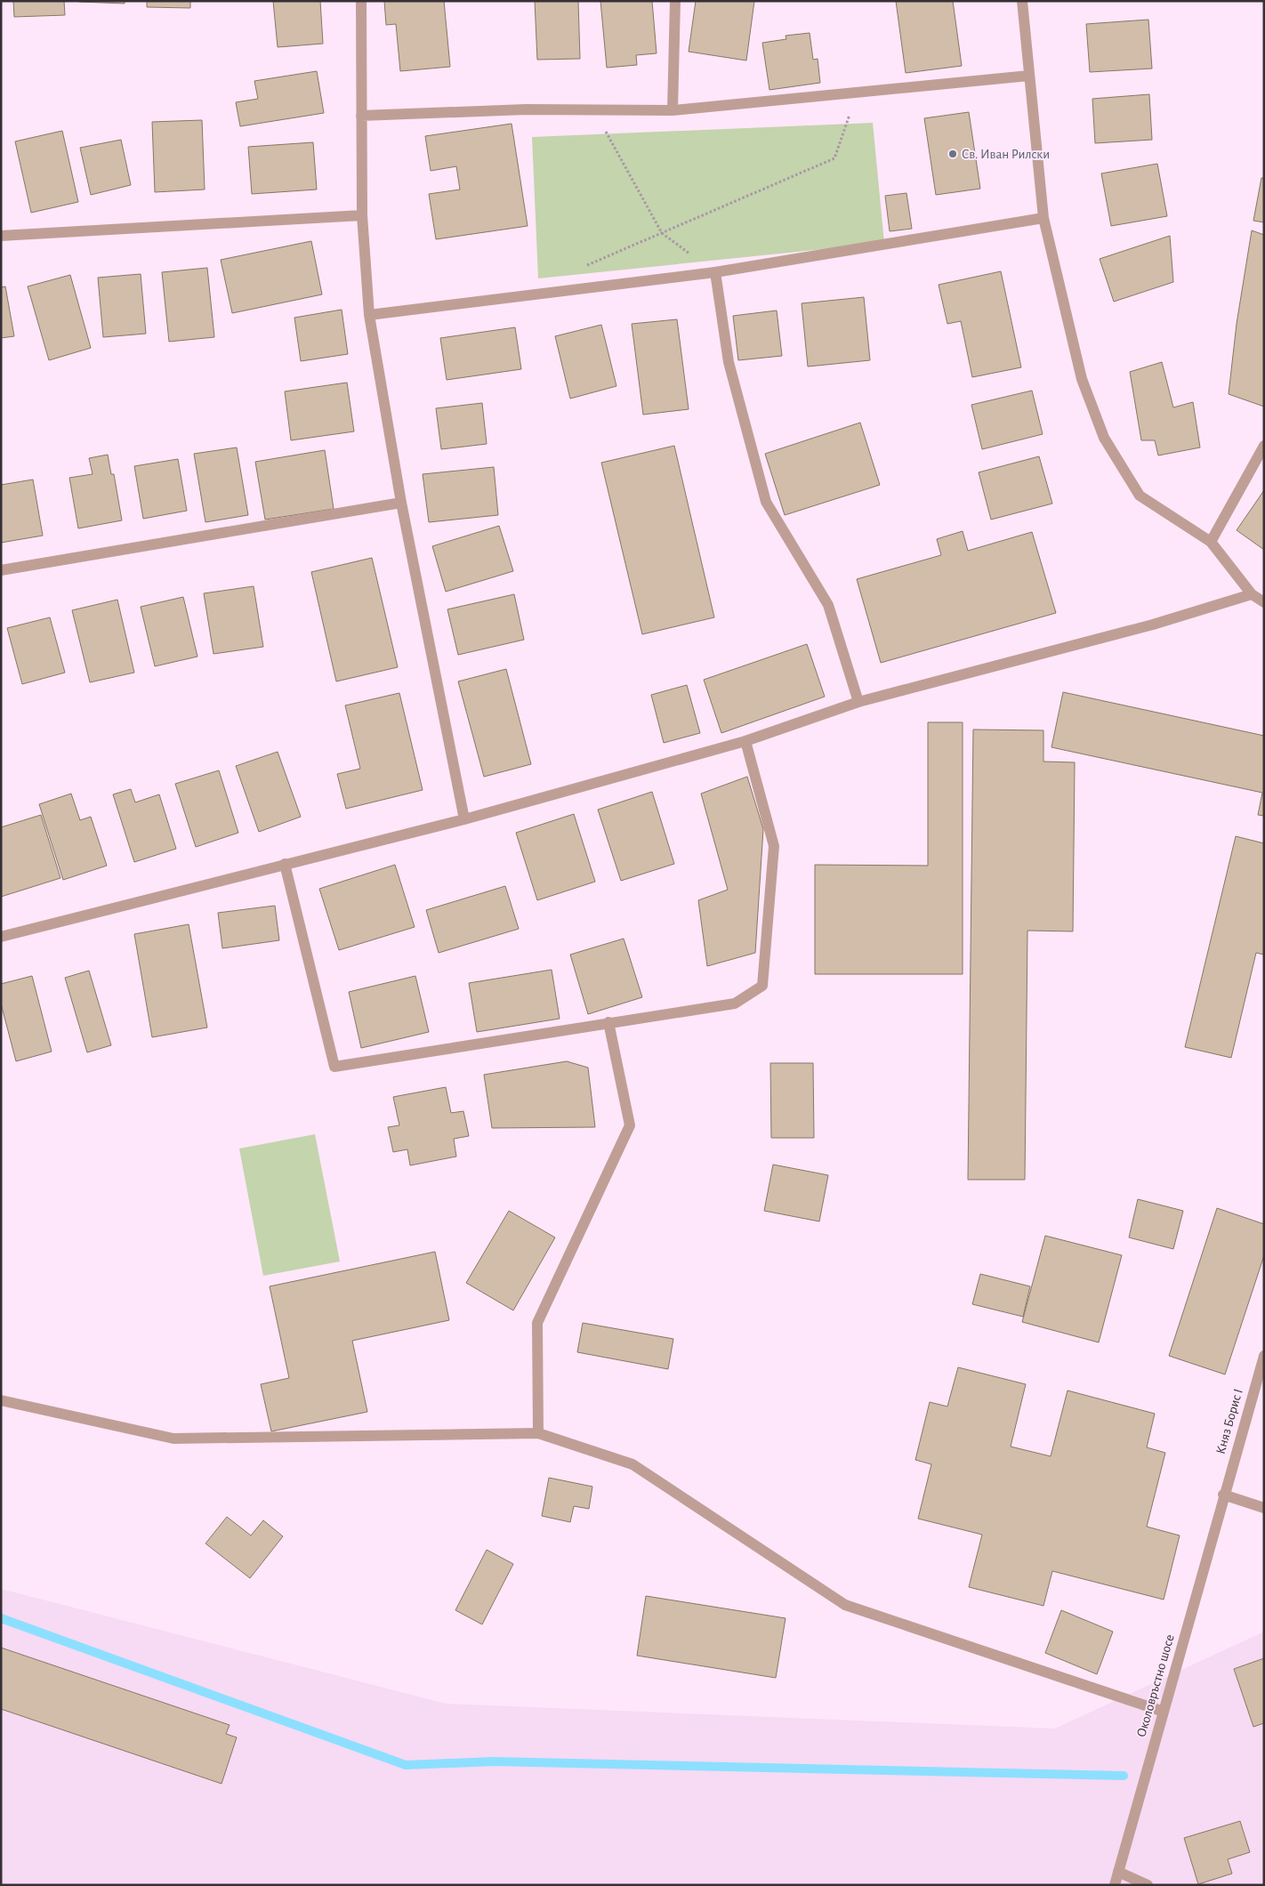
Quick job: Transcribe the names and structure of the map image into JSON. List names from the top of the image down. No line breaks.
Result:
{"streets":{"street":["Княз Борис I","Околовръстно шосе"]},"crossings":[["Княз Борис I","Околовръстно шосе"]],"places":["Св. Иван Рилски"]}
